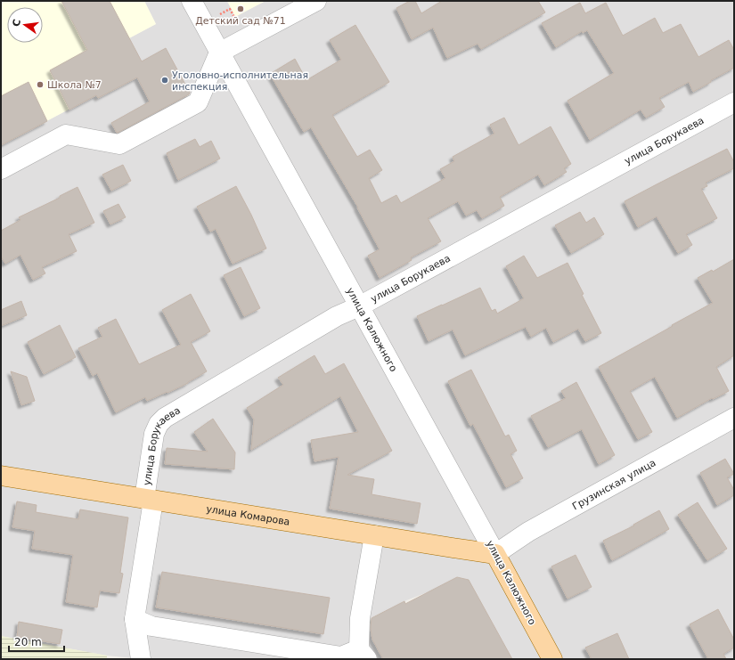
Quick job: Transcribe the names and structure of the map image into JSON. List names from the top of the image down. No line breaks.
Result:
{"streets":{"main road":["улица Калюжного","улица Комарова"],"street":["улица Борукаева","Грузинская улица"]},"crossings":[["улица Борукаева","улица Калюжного"],["улица Борукаева","улица Комарова"],["улица Калюжного","Грузинская улица"],["улица Калюжного","улица Комарова"],["Грузинская улица","улица Комарова"]],"places":["Детский сад №71","Уголовно-исполнительная инспекция","Школа №7"],"scale_bar":"20 m","north":"left"}
